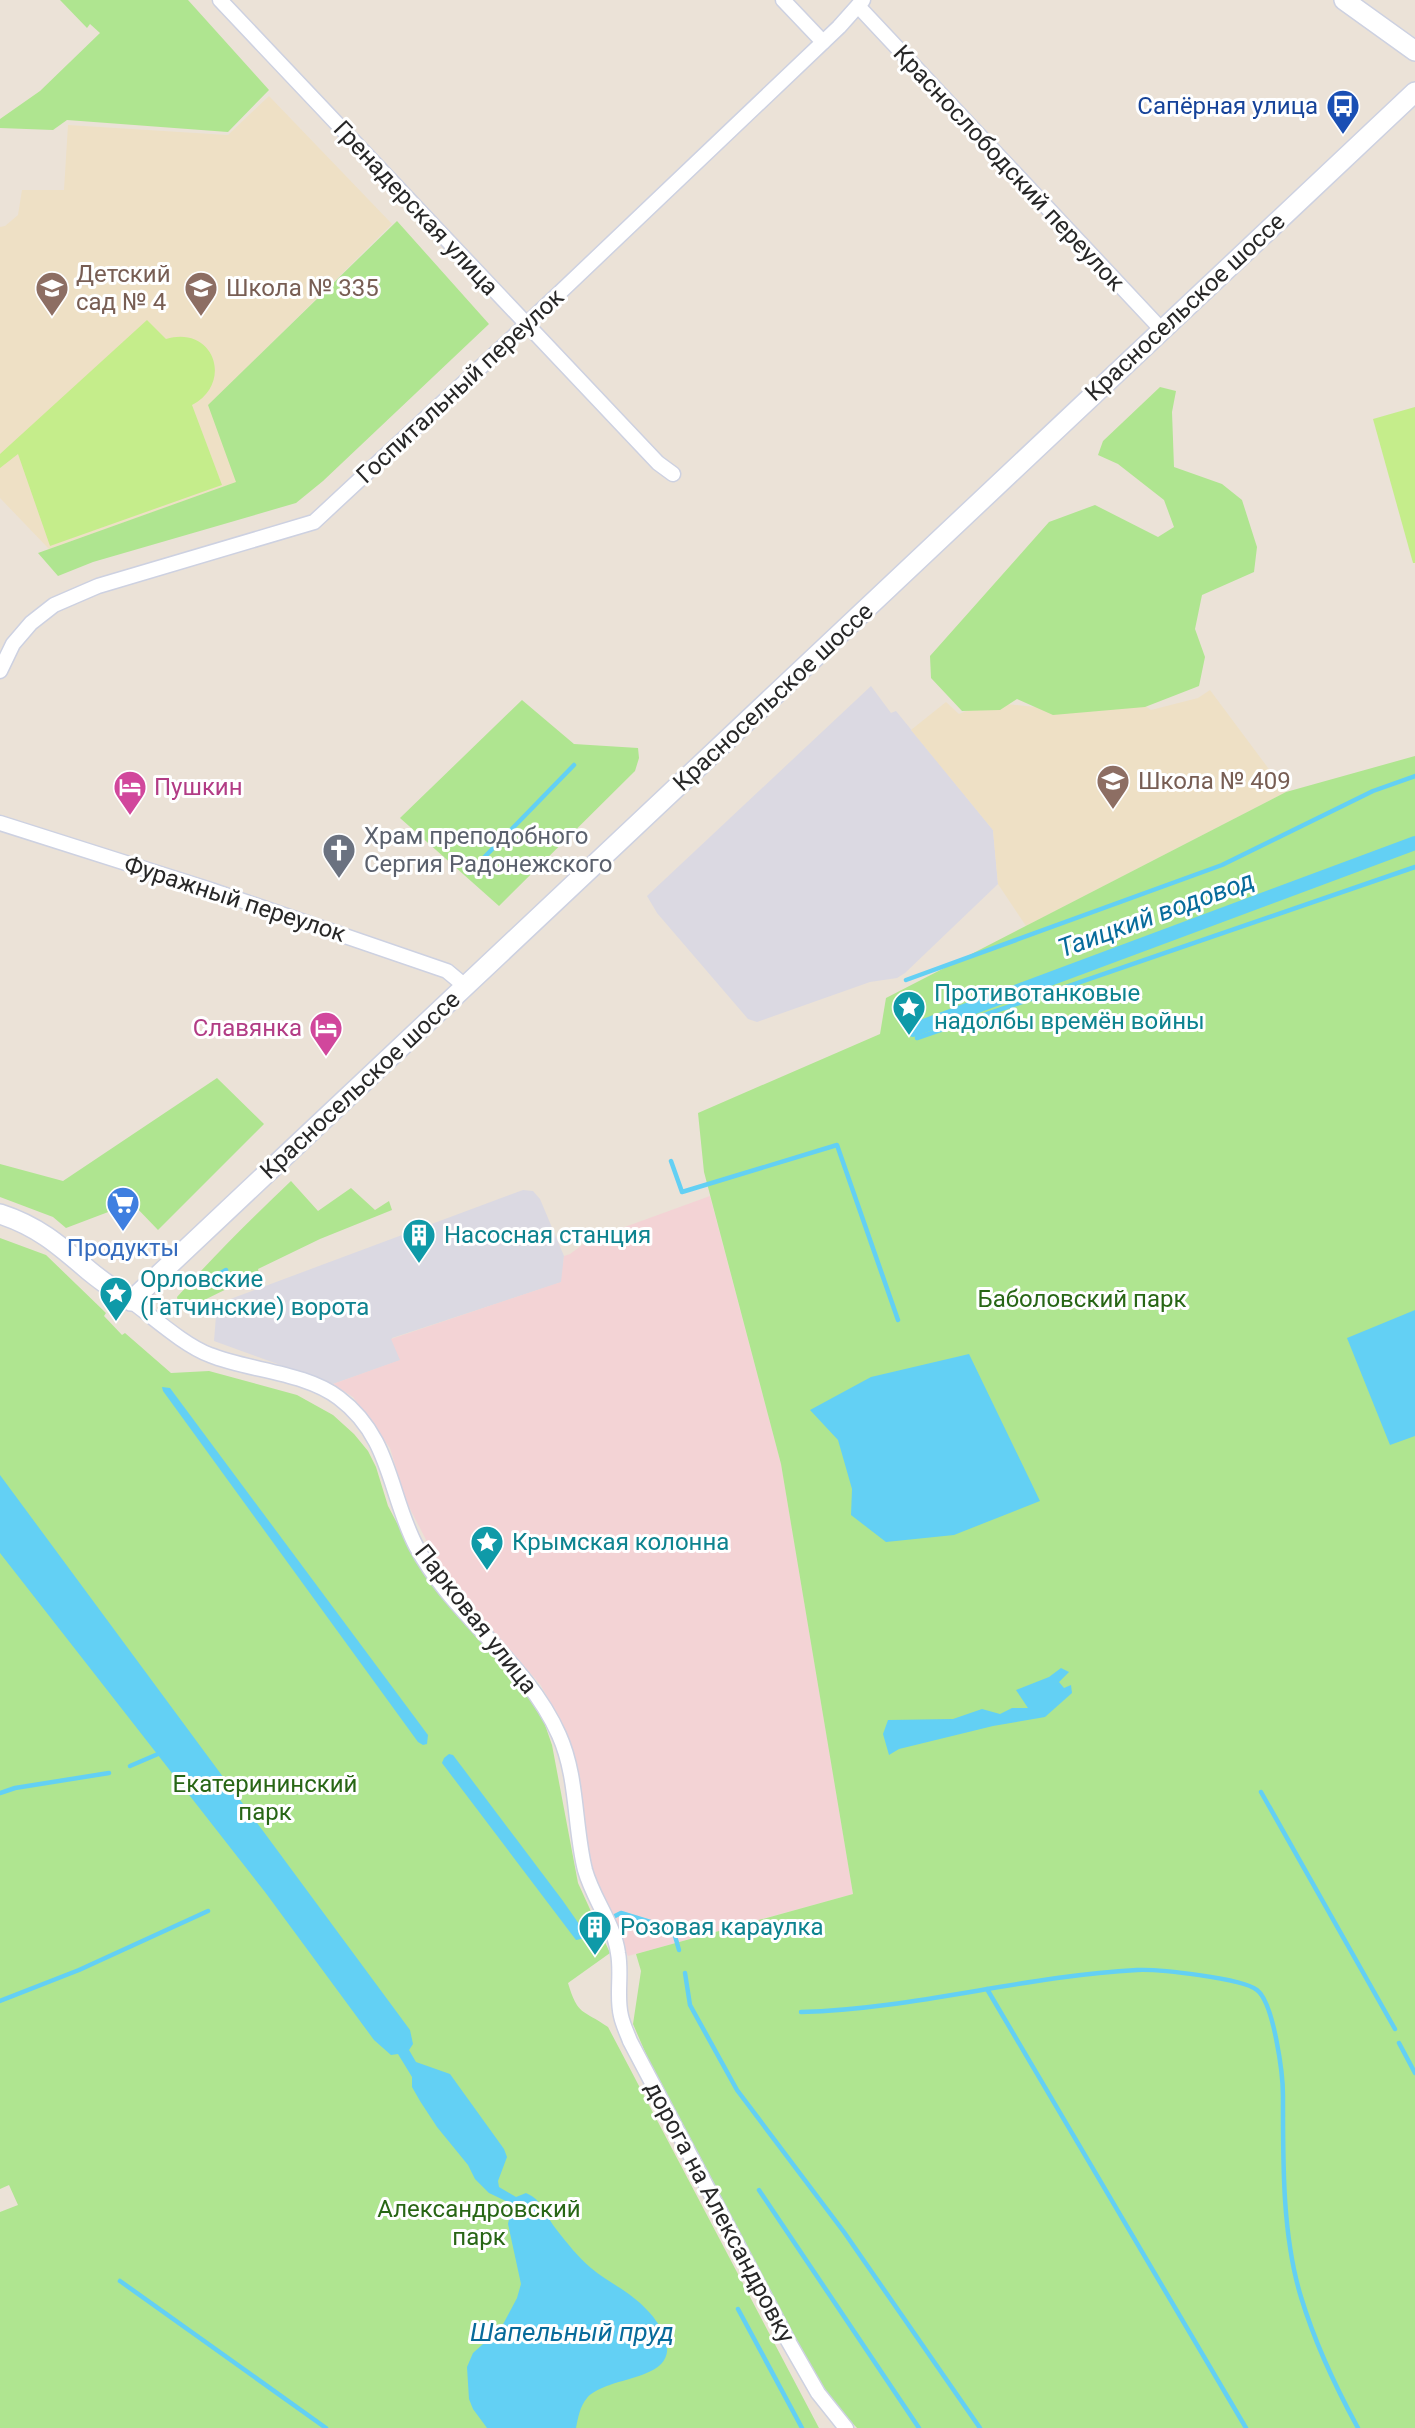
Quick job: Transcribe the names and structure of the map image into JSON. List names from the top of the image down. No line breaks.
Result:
{"streets":{"main road":["Красносельское шоссе","Парковая улица"],"street":["Краснослободский переулок","Гренадерская улица","Госпитальный переулок","Фуражный переулок","дорога на Александровку"]},"crossings":[["Краснослободский переулок","Красносельское шоссе"],["Краснослободский переулок","Госпитальный переулок"],["Гренадерская улица","Госпитальный переулок"],["Красносельское шоссе","Фуражный переулок"],["Красносельское шоссе","Парковая улица"],["Парковая улица","дорога на Александровку"]],"water":["Таицкий водовод","Шапельный пруд"],"parks":["Баболовский парк","Екатерининский парк","Александровский парк"],"places":{"bus stop":["Сапёрная улица"],"school or university":["Детский сад № 4","Школа № 335","Школа № 409"],"hotel":["Пушкин","Славянка"],"church":["Храм преподобного Сергия Радонежского"],"place":["Противотанковые надолбы времён войны","Орловские (Гатчинские) ворота","Крымская колонна"],"supermarket":["Продукты"],"building":["Насосная станция","Розовая караулка"]}}
